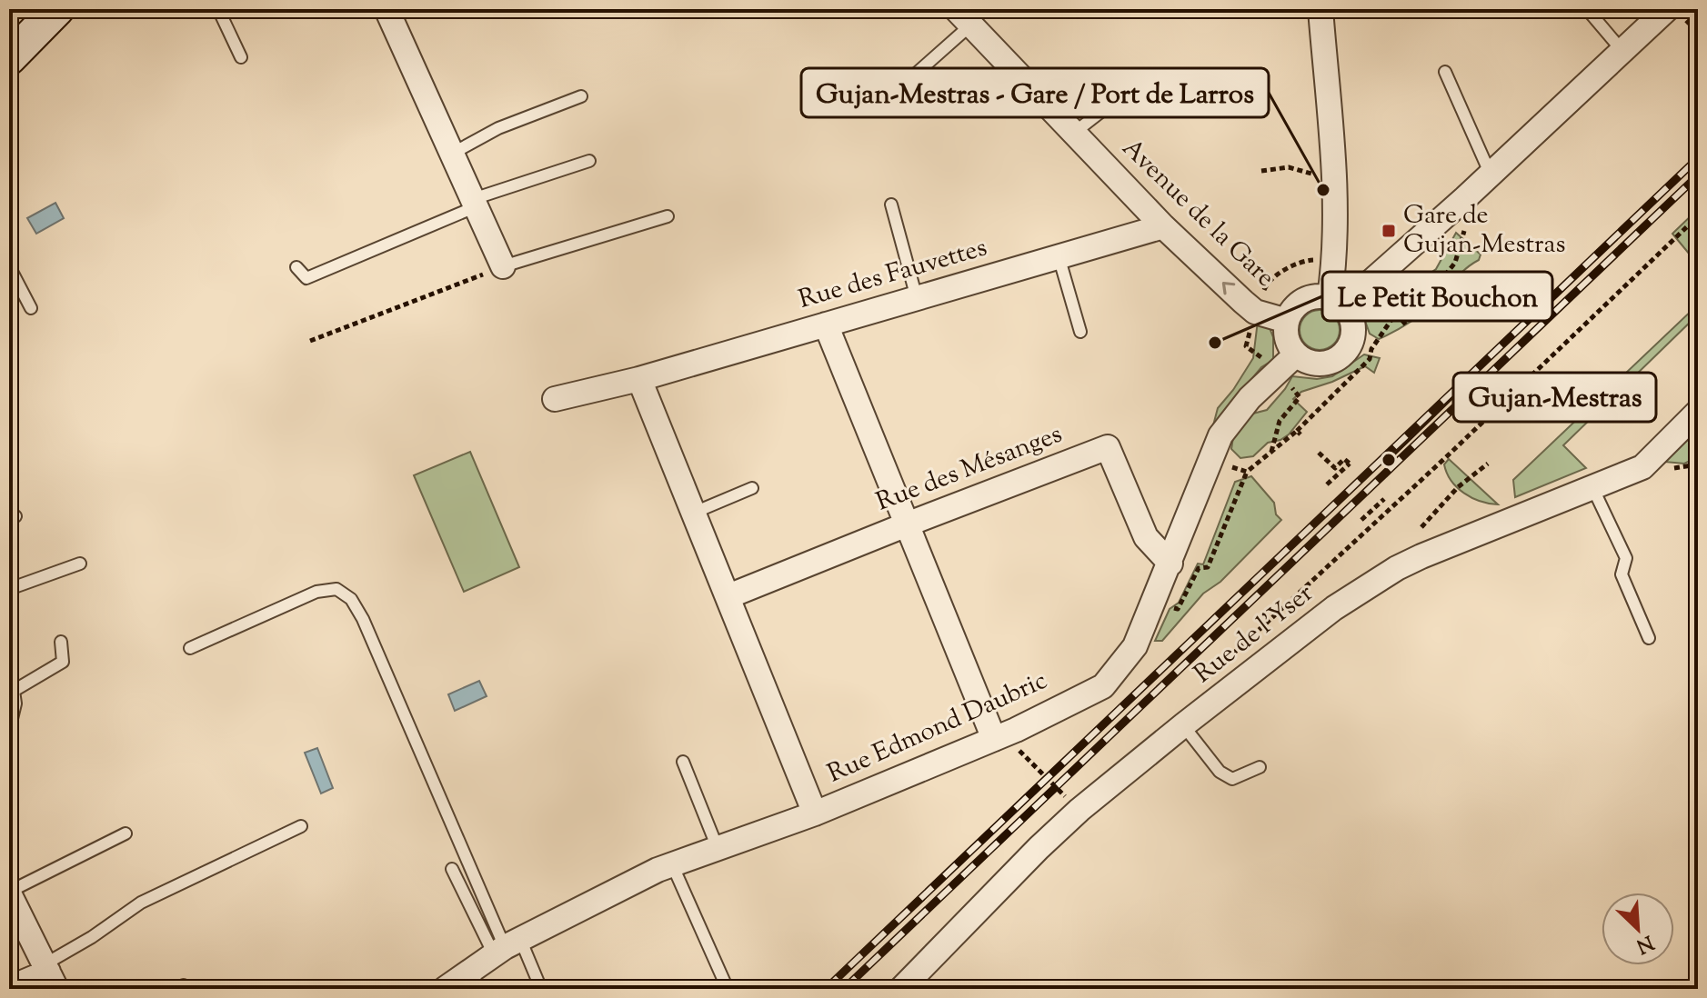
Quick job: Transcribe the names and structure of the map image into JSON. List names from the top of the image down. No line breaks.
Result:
{"streets":{"street":["Avenue de la Gare","Rue des Fauvettes","Rue des Mésanges","Rue de l'Yser","Rue Edmond Daubric"]},"crossings":[["Avenue de la Gare","Rue des Fauvettes"],["Avenue de la Gare","Rue Edmond Daubric"],["Rue des Mésanges","Rue Edmond Daubric"]],"places":{"other":["Gujan-Mestras - Gare / Port de Larros","Le Petit Bouchon","Gujan-Mestras"],"transit":["Gare de Gujan-Mestras"]},"north":"bottom right"}
